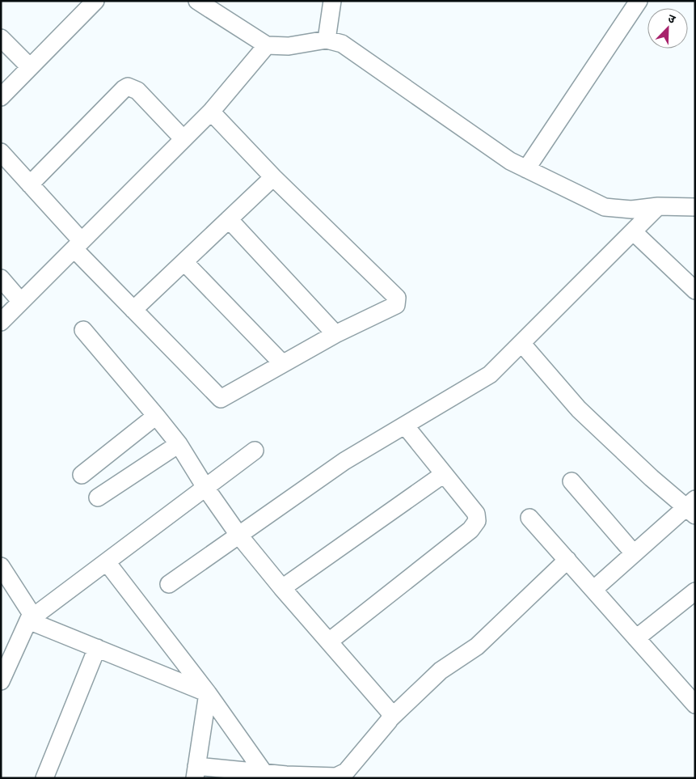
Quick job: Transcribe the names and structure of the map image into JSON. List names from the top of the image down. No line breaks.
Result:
{"north":"top right"}
